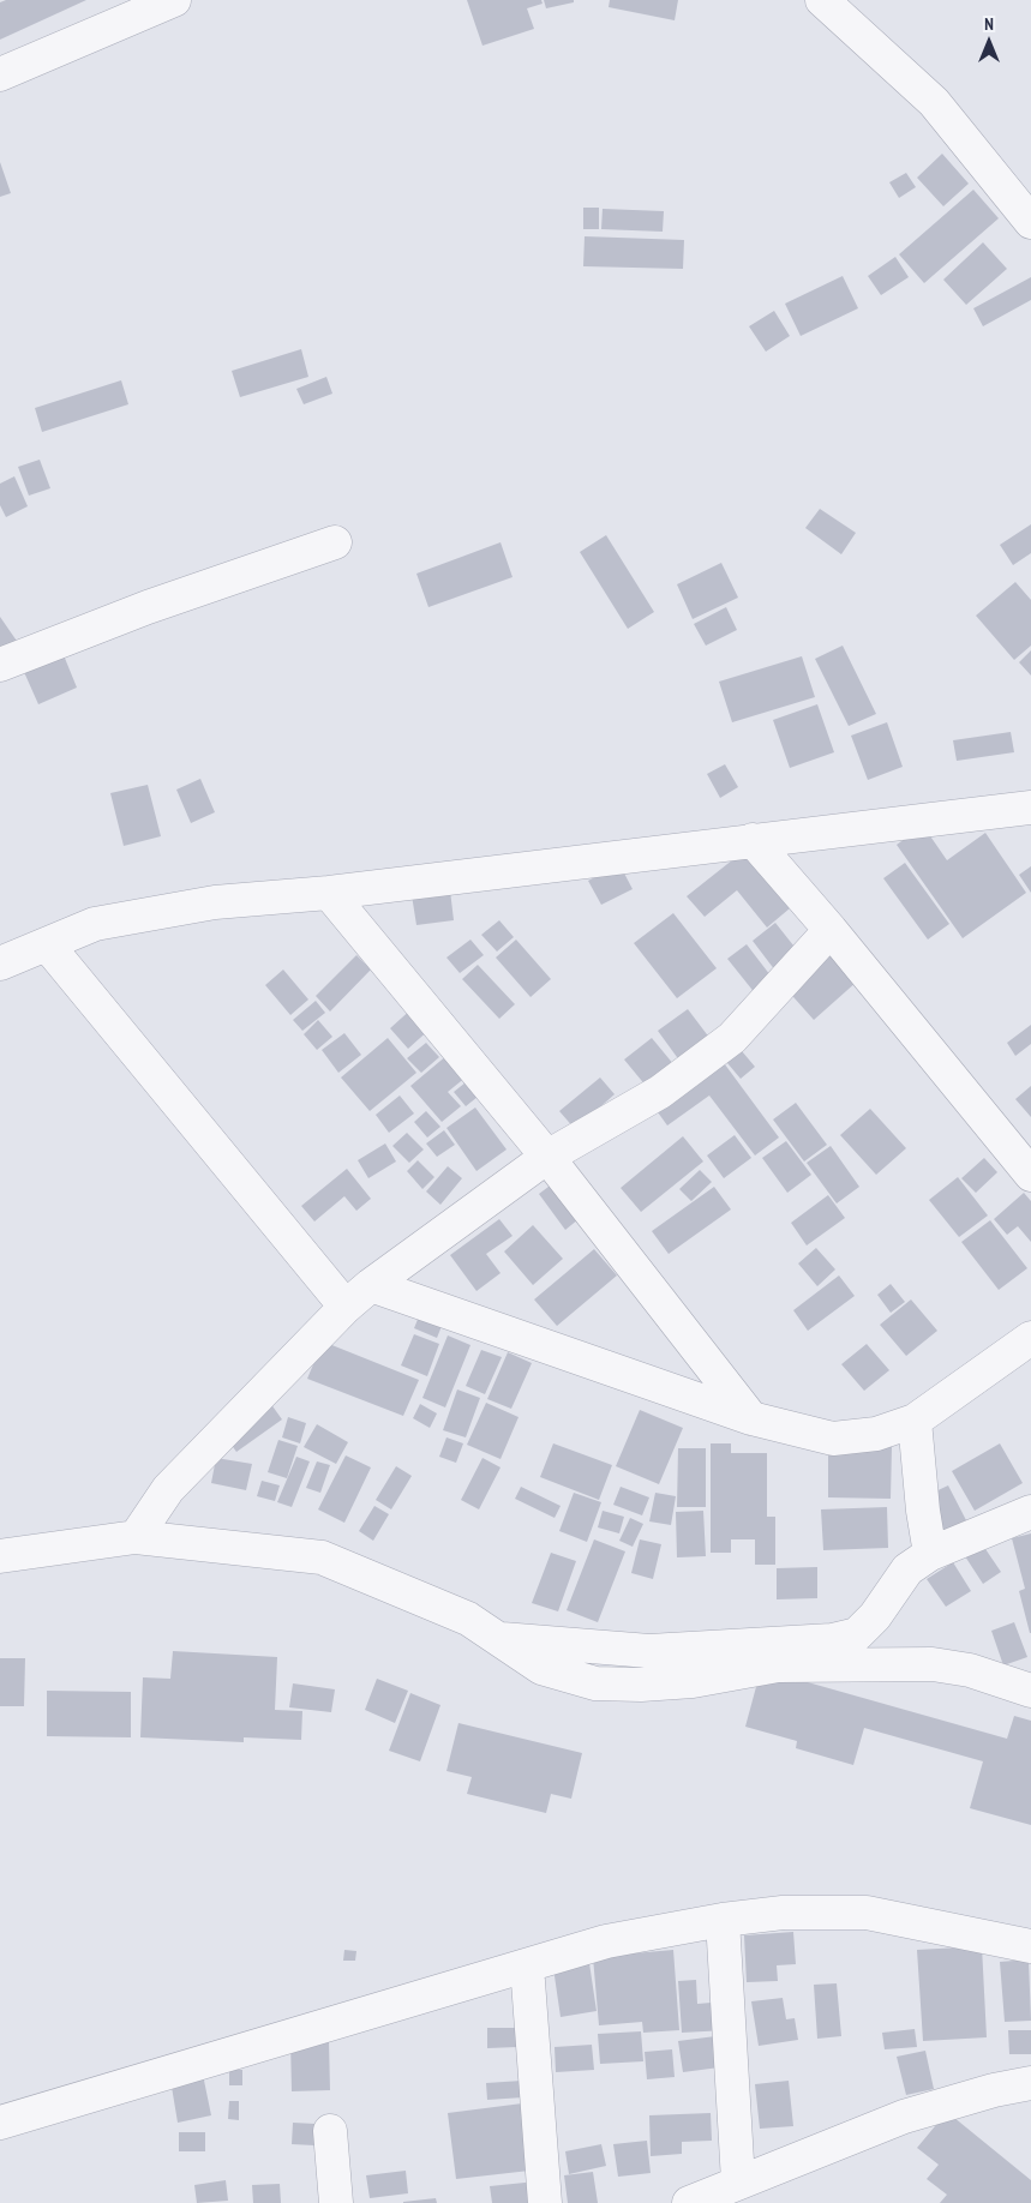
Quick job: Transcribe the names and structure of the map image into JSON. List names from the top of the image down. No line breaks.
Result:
{"north":"top"}
